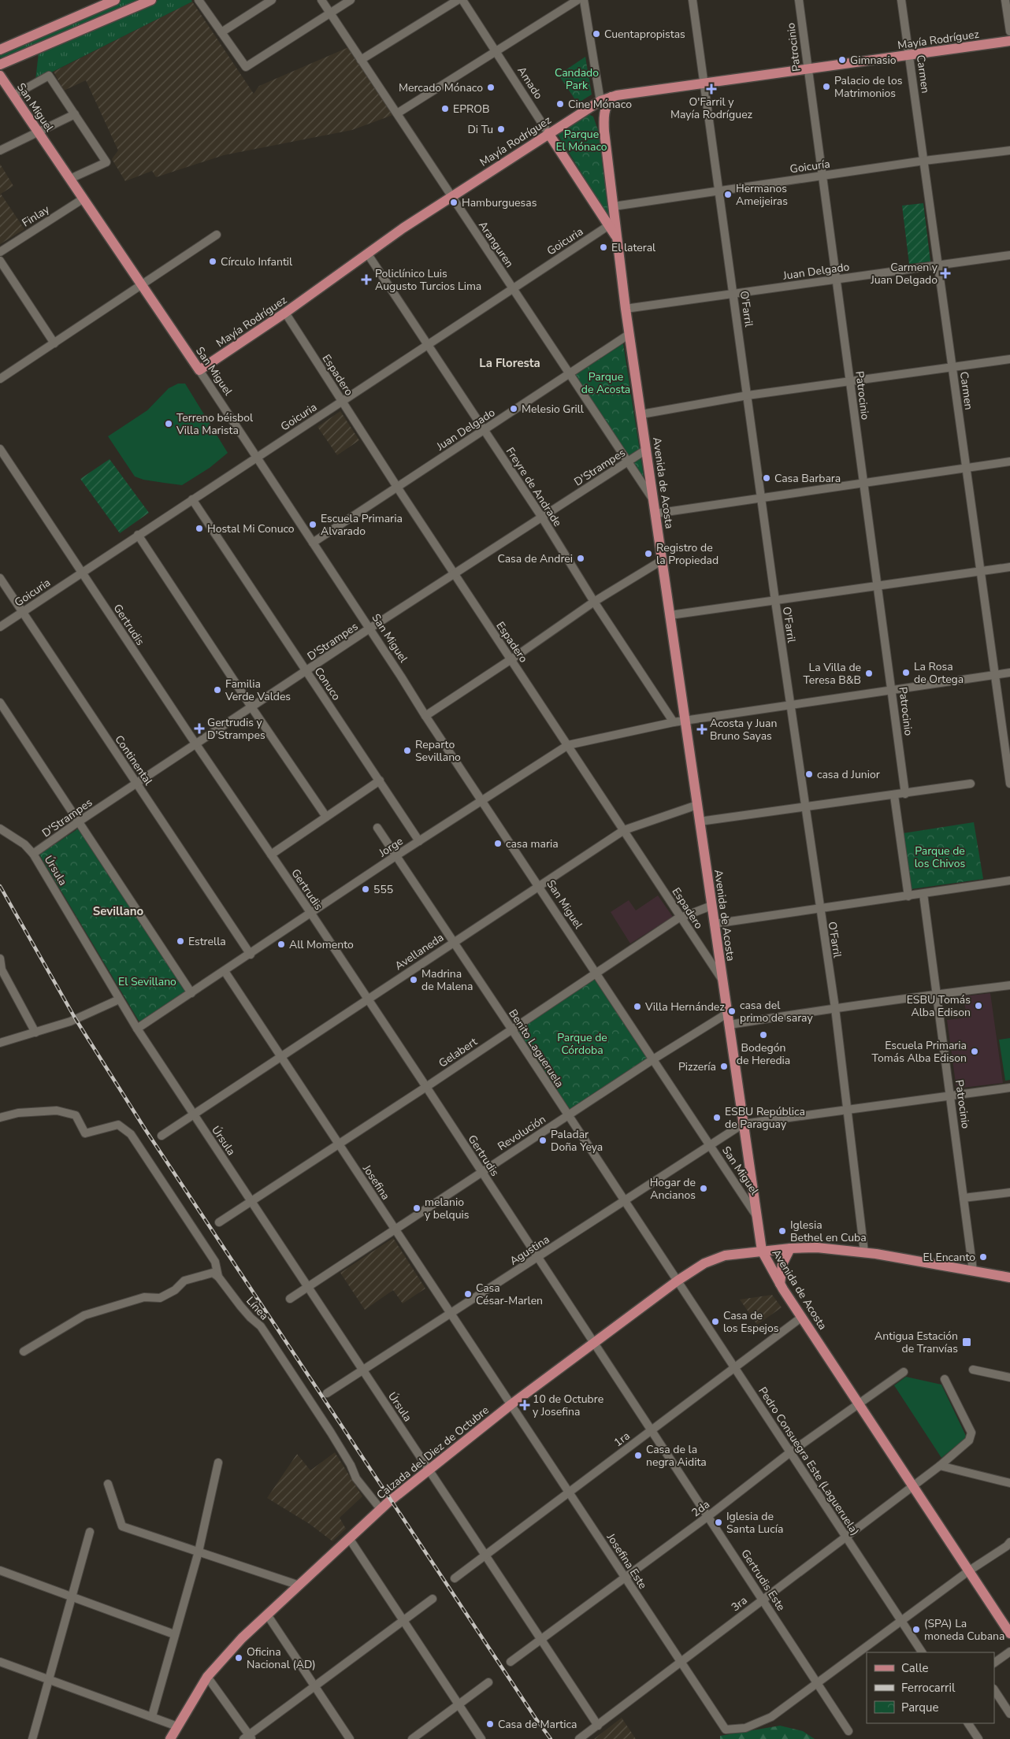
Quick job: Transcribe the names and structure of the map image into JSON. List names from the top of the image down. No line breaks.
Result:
{"streets":{"main road":["Mayía Rodríguez","Amado","San Miguel","Avenida de Acosta","Calzada del Diez de Octubre"],"street":["Patrocinio","Carmen","Goicuría","Finlay","Goicuria","Aranguren","Juan Delgado","O'Farril","Espadero","D'Strampes","Freyre de Andrade","Gertrudis","Conuco","Continental","Jorge","Úrsula","Avellaneda","Benito Lagueruela","Gelabert","Revolución","Josefina","Agustina","Línea","1ra","Pedro Consuegra Este (Lagueruela)","2da","Josefina Este","Gertrudis Este","3ra"]},"crossings":[["Mayía Rodríguez","Patrocinio"],["Mayía Rodríguez","Carmen"],["Mayía Rodríguez","Amado"],["Mayía Rodríguez","San Miguel"],["Mayía Rodríguez","Aranguren"],["Mayía Rodríguez","O'Farril"],["Mayía Rodríguez","Espadero"],["Mayía Rodríguez","Avenida de Acosta"],["Mayía Rodríguez","Freyre de Andrade"],["Patrocinio","Goicuría"],["Patrocinio","Juan Delgado"],["Carmen","Goicuría"],["Carmen","Juan Delgado"],["Amado","Goicuria"],["Amado","Avenida de Acosta"],["San Miguel","Finlay"],["San Miguel","Goicuria"],["San Miguel","Juan Delgado"],["San Miguel","D'Strampes"],["San Miguel","Avenida de Acosta"],["San Miguel","Jorge"],["San Miguel","Avellaneda"],["San Miguel","Gelabert"],["San Miguel","Revolución"],["San Miguel","Agustina"],["Goicuría","O'Farril"],["Goicuría","Avenida de Acosta"],["Goicuria","Aranguren"],["Goicuria","Espadero"],["Goicuria","Freyre de Andrade"],["Goicuria","Gertrudis"],["Goicuria","Conuco"],["Goicuria","Continental"],["Aranguren","Juan Delgado"],["Aranguren","D'Strampes"],["Aranguren","Avenida de Acosta"],["Juan Delgado","O'Farril"],["Juan Delgado","Espadero"],["Juan Delgado","Avenida de Acosta"],["Juan Delgado","Freyre de Andrade"],["Espadero","D'Strampes"],["Espadero","Avenida de Acosta"],["Espadero","Jorge"],["Espadero","Avellaneda"],["Espadero","Gelabert"],["D'Strampes","Avenida de Acosta"],["D'Strampes","Freyre de Andrade"],["D'Strampes","Gertrudis"],["D'Strampes","Conuco"],["D'Strampes","Continental"],["D'Strampes","Úrsula"],["Avenida de Acosta","Avellaneda"],["Avenida de Acosta","Gelabert"],["Avenida de Acosta","Revolución"],["Avenida de Acosta","Agustina"],["Avenida de Acosta","1ra"],["Avenida de Acosta","Calzada del Diez de Octubre"],["Avenida de Acosta","2da"],["Avenida de Acosta","3ra"],["Freyre de Andrade","Jorge"],["Gertrudis","Jorge"],["Gertrudis","Avellaneda"],["Gertrudis","Gelabert"],["Gertrudis","Revolución"],["Gertrudis","Agustina"],["Gertrudis","Calzada del Diez de Octubre"],["Gertrudis","Gertrudis Este"],["Conuco","Jorge"],["Continental","Jorge"],["Jorge","Úrsula"],["Jorge","Benito Lagueruela"],["Jorge","Josefina"],["Úrsula","Avellaneda"],["Úrsula","Gelabert"],["Úrsula","Revolución"],["Úrsula","Agustina"],["Úrsula","1ra"],["Úrsula","Calzada del Diez de Octubre"],["Úrsula","2da"],["Úrsula","3ra"],["Avellaneda","Benito Lagueruela"],["Avellaneda","Josefina"],["Benito Lagueruela","Gelabert"],["Benito Lagueruela","Revolución"],["Benito Lagueruela","Agustina"],["Benito Lagueruela","Calzada del Diez de Octubre"],["Benito Lagueruela","Pedro Consuegra Este (Lagueruela)"],["Gelabert","Josefina"],["Revolución","Josefina"],["Josefina","Agustina"],["Josefina","Calzada del Diez de Octubre"],["Josefina","Josefina Este"],["Línea","Calzada del Diez de Octubre"],["1ra","Pedro Consuegra Este (Lagueruela)"],["1ra","Josefina Este"],["1ra","Gertrudis Este"],["Calzada del Diez de Octubre","Pedro Consuegra Este (Lagueruela)"],["Calzada del Diez de Octubre","Josefina Este"],["Calzada del Diez de Octubre","Gertrudis Este"],["Pedro Consuegra Este (Lagueruela)","2da"],["Pedro Consuegra Este (Lagueruela)","3ra"],["2da","Josefina Este"],["2da","Gertrudis Este"],["Josefina Este","Gertrudis Este"],["Josefina Este","3ra"],["Gertrudis Este","3ra"]],"districts":["La Floresta","Sevillano"],"parks":["Candado Park","Parque El Mónaco","Parque de Acosta","Parque de los Chivos","El Sevillano","Parque de Córdoba"],"places":{"other":["Cuentapropistas","Gimnasio","Palacio de los Matrimonios","Mercado Mónaco","Cine Mónaco","EPROB","Di Tu","Hermanos Ameijeiras","Hamburguesas","El lateral","Círculo Infantil","Melesio Grill","Terreno béisbol Villa Marista","Casa Barbara","Escuela Primaria Alvarado","Hostal Mi Conuco","Registro de la Propiedad","Casa de Andrei","La Rosa de Ortega","La Villa de Teresa B&B","Familia Verde Valdes","Reparto Sevillano","casa d Junior","casa maria","555","Estrella","All Momento","Madrina de Malena","ESBU Tomás Alba Edison","Villa Hernández","casa del primo de saray","Bodegón de Heredia","Escuela Primaria Tomás Alba Edison","Pizzería","ESBU República de Paraguay","Paladar Doña Yeya","Hogar de Ancianos","melanio y belquis","Iglesia Bethel en Cuba","El Encanto","Casa César-Marlen","Casa de los Espejos","Casa de la negra Aidita","Iglesia de Santa Lucía","(SPA) La moneda Cubana","Oficina Nacional (AD)","Casa de Martica"],"health":["O'Farril y Mayía Rodríguez","Carmen y Juan Delgado","Policlínico Luis Augusto Turcios Lima","Gertrudis y D'Strampes","Acosta y Juan Bruno Sayas","10 de Octubre y Josefina"],"transit":["Antigua Estación de Tranvías"]},"legend":["Calle","Ferrocarril","Parque"]}
